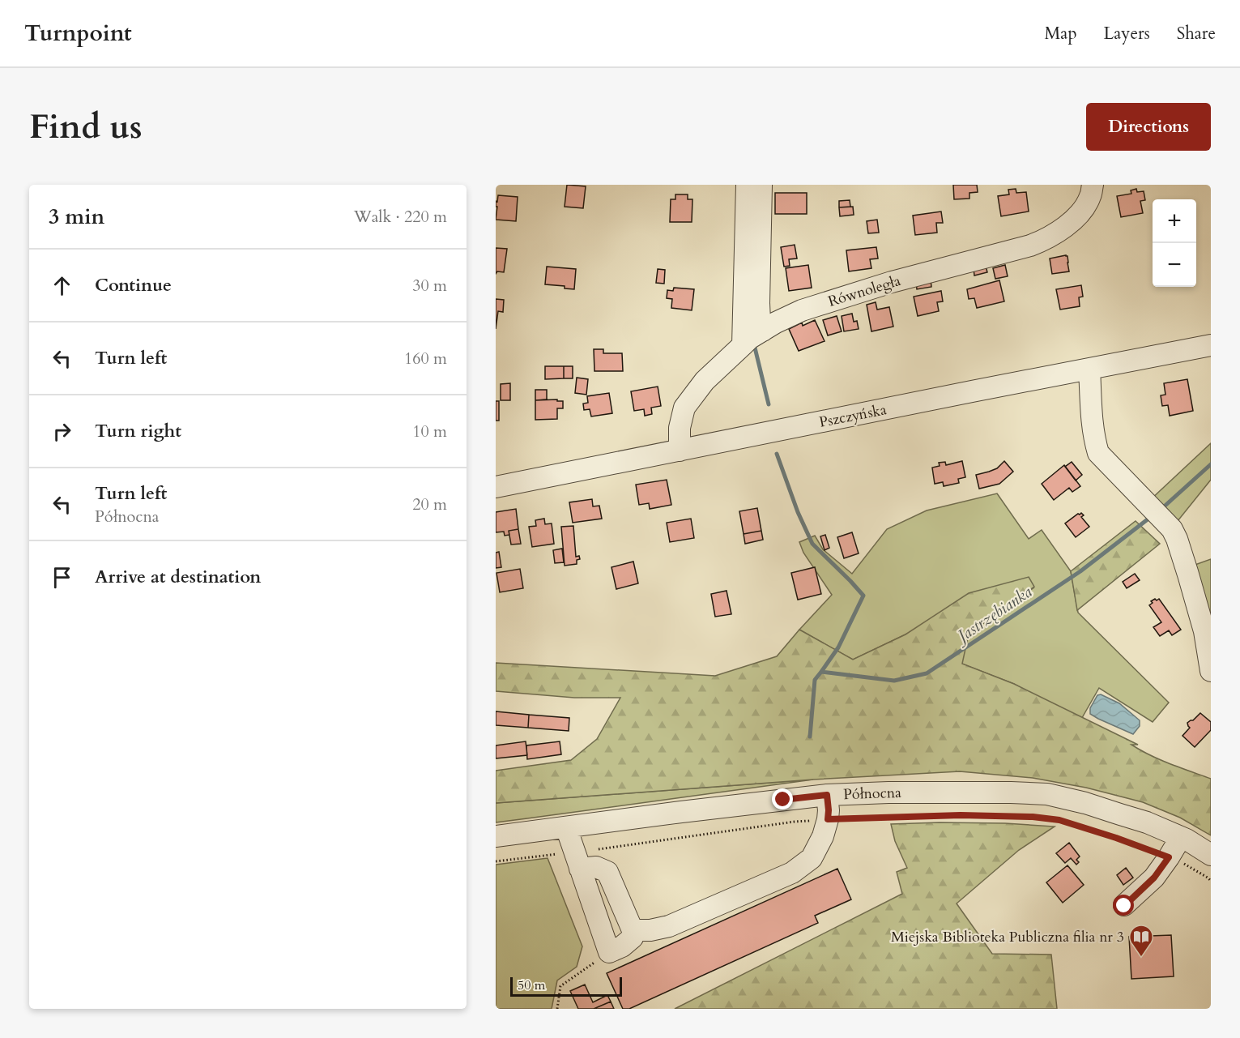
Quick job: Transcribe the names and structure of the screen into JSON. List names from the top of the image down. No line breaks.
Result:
{"streets":{"street":["Równoległa","Pszczyńska","Północna"]},"crossings":[["Równoległa","Pszczyńska"]],"water":["Jastrzębianka"],"places":{"library":["Miejska Biblioteka Publiczna filia nr 3"]},"scale_bar":"50 m","page":{"header":"Turnpoint","nav":["Map","Layers","Share"],"buttons":"Directions","title":"Find us","heading":["3 min","Walk · 220 m"],"map_buttons":["+","−"],"list":[["Continue","30 m"],["Turn left","160 m"],["Turn right","10 m"],["Turn left","Północna","20 m"],"Arrive at destination"],"scale":"50 m"}}
